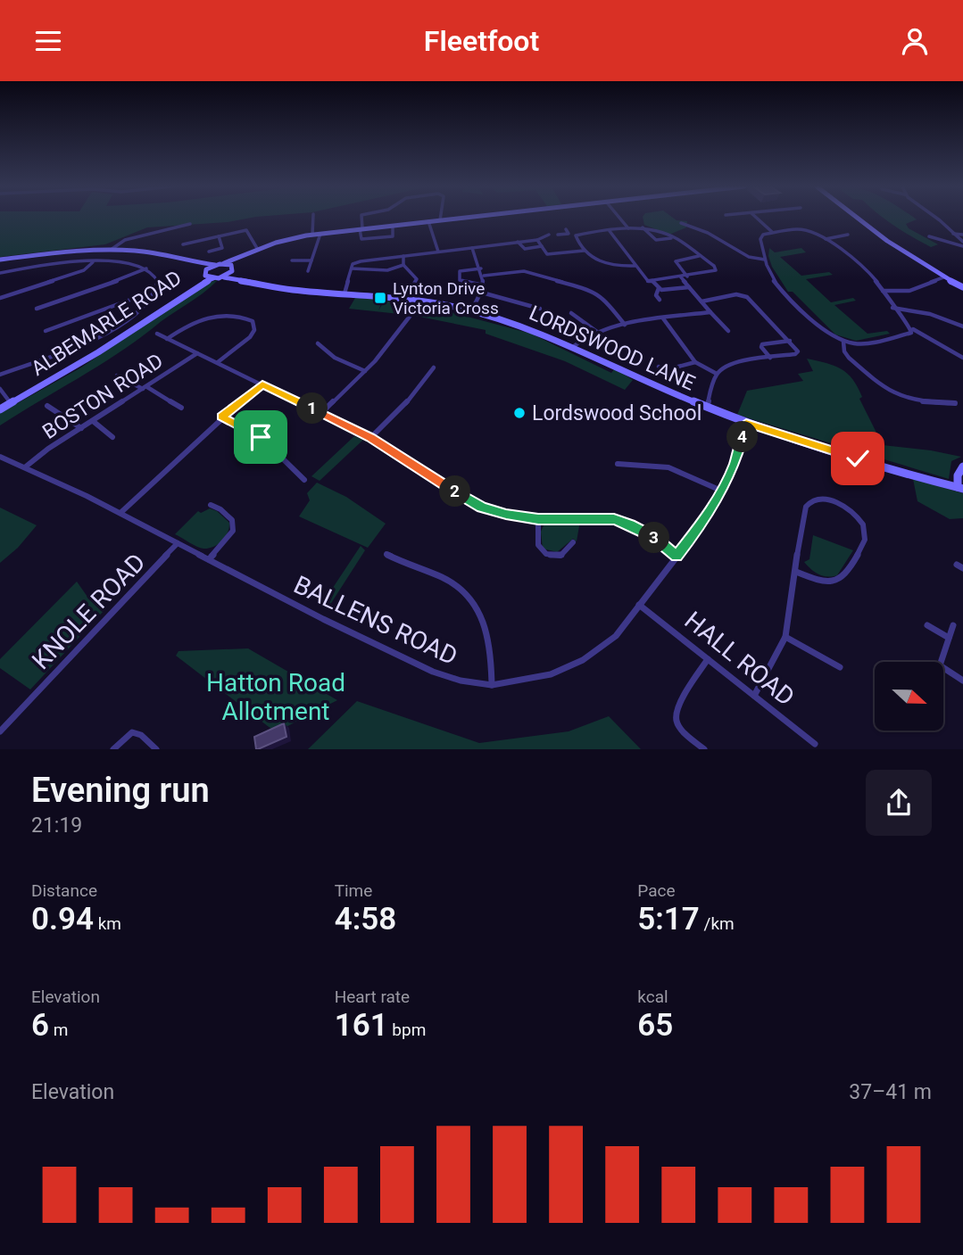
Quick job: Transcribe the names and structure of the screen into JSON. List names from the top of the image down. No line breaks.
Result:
{"streets":{"street":["ALBEMARLE ROAD","LORDSWOOD LANE","BOSTON ROAD","KNOLE ROAD","BALLENS ROAD","HALL ROAD"]},"crossings":[["ALBEMARLE ROAD","LORDSWOOD LANE"],["LORDSWOOD LANE","BALLENS ROAD"],["BOSTON ROAD","BALLENS ROAD"],["KNOLE ROAD","BALLENS ROAD"],["BALLENS ROAD","HALL ROAD"]],"parks":["Hatton Road Allotment"],"places":{"transit":["Lynton Drive Victoria Cross"],"other":["Lordswood School"]},"north":"right","page":{"header":"Fleetfoot","pins":["1","4","2","3"],"heading":["Evening run","21:19"],"stats":[["Distance","0.94 km"],["Time","4:58"],["Pace","5:17 /km"],["Elevation","6 m"],["Heart rate","161 bpm"],["kcal","65"]],"chart":["Elevation","37–41 m"]}}
